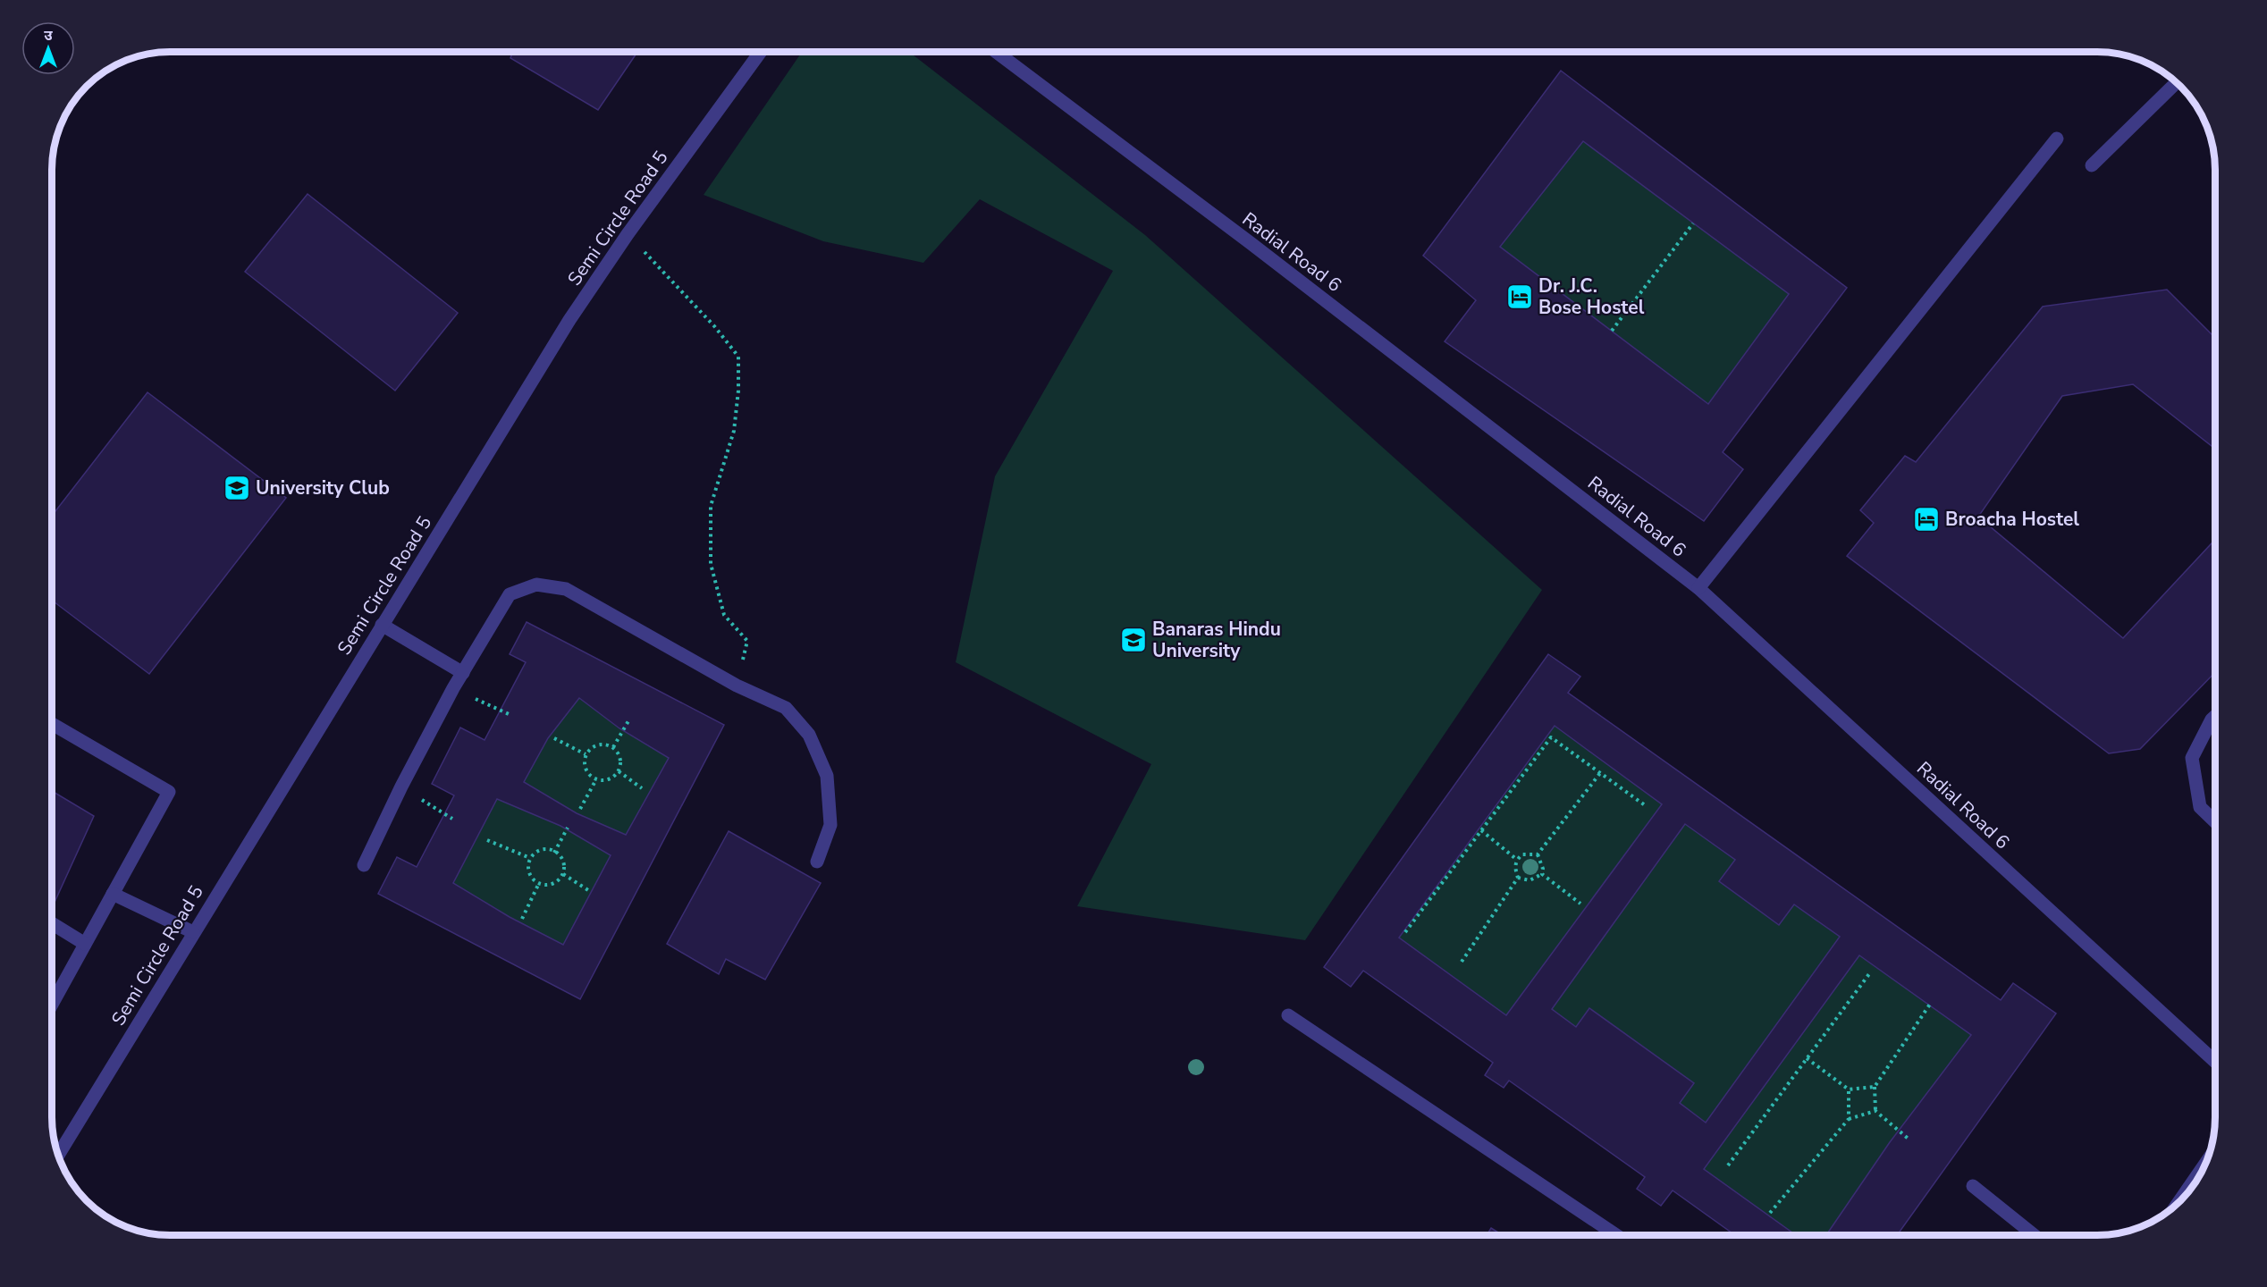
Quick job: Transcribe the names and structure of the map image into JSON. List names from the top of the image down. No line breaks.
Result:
{"streets":{"street":["Semi Circle Road 5","Radial Road 6"]},"places":{"hotel":["Dr. J.C. Bose Hostel","Broacha Hostel"],"school or university":["University Club","Banaras Hindu University"]},"north":"top"}
